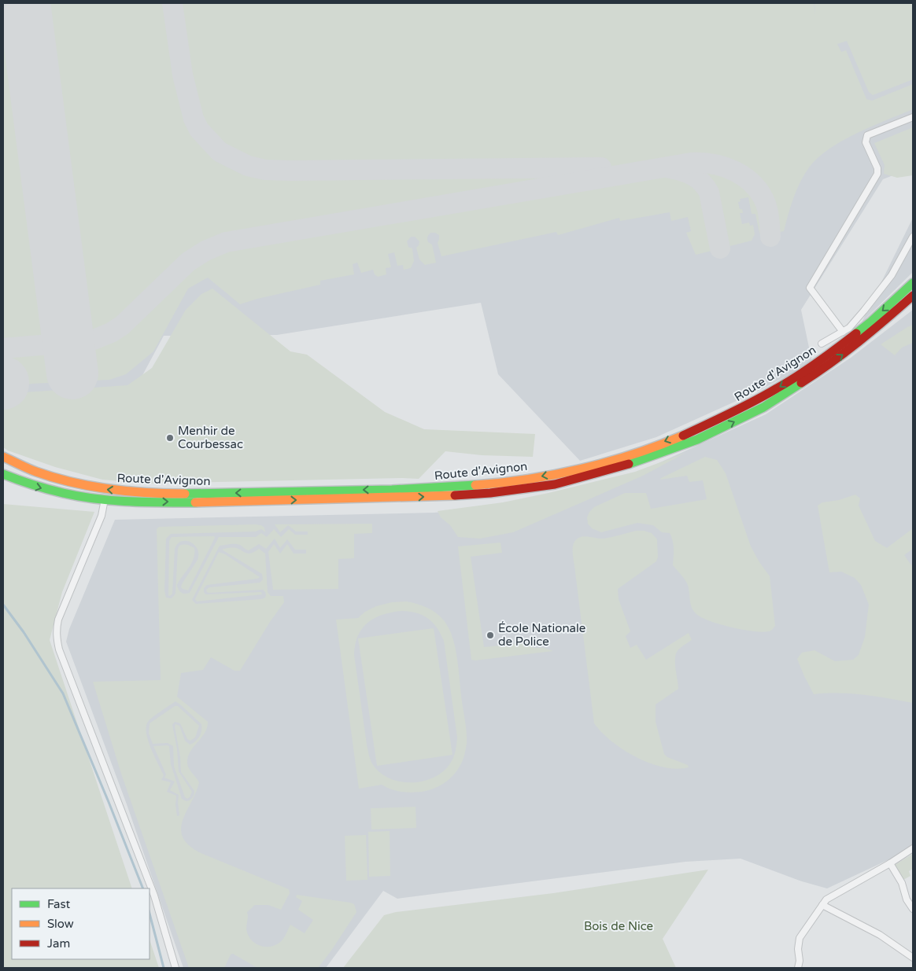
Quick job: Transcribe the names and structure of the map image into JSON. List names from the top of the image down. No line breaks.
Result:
{"streets":{"main road":["Route d'Avignon"]},"parks":["Bois de Nice"],"places":["Menhir de Courbessac","École Nationale de Police"],"legend":["Fast","Slow","Jam"]}
